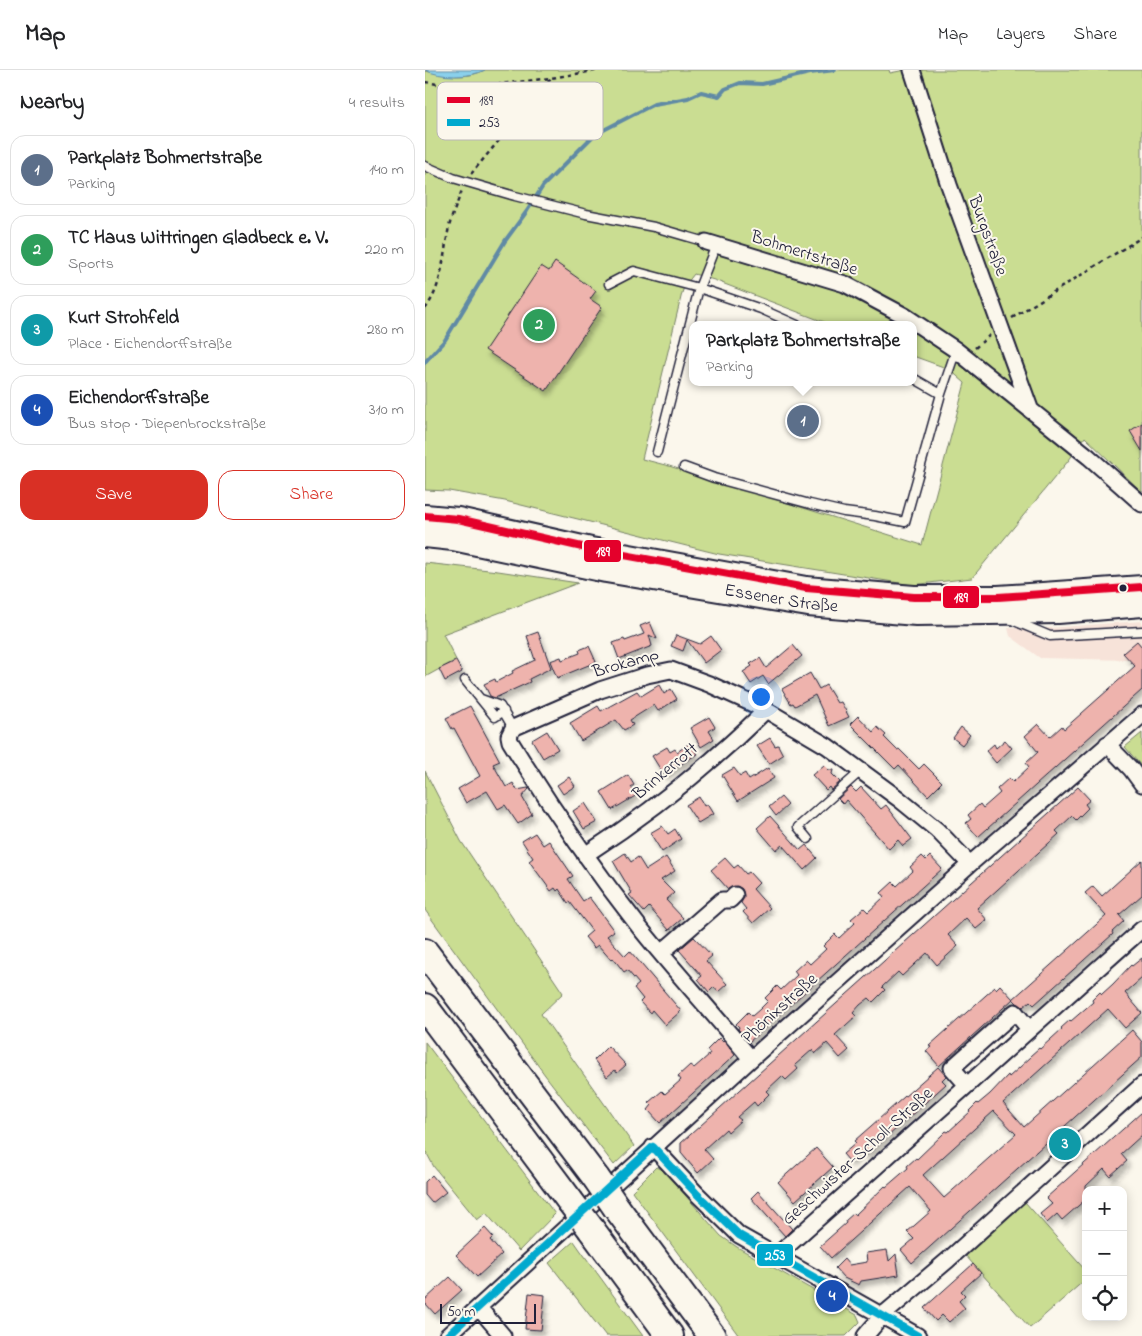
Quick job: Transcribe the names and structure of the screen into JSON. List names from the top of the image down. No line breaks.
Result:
{"streets":{"main road":["Essener Straße"],"street":["Burgstraße","Bohmertstraße","Brokamp","Brinkerrott","Phönixstraße","Geschwister-Scholl-Straße"]},"crossings":[["Burgstraße","Bohmertstraße"],["Brokamp","Brinkerrott"],["Brokamp","Phönixstraße"]],"lines":["transit line 189","transit line 253"],"legend":["189","253"],"scale_bar":"50 m","page":{"header":"Map","nav":["Map","Layers","Share"],"heading":["Nearby","4 results"],"list":[{"mark":"1","name":"Parkplatz Bohmertstraße","note":"Parking","value":"140 m"},{"mark":"2","name":"TC Haus Wittringen Gladbeck e. V.","note":"Sports","value":"220 m"},{"mark":"3","name":"Kurt Strohfeld","note":"Place · Eichendorffstraße","value":"280 m"},{"mark":"4","name":"Eichendorffstraße","note":"Bus stop · Diepenbrockstraße","value":"310 m"}],"pins":["2","1","3","4"],"popup":["Parkplatz Bohmertstraße","Parking"],"buttons":["Save","Share"],"map_buttons":["+","−"],"scale":"50 m"}}
